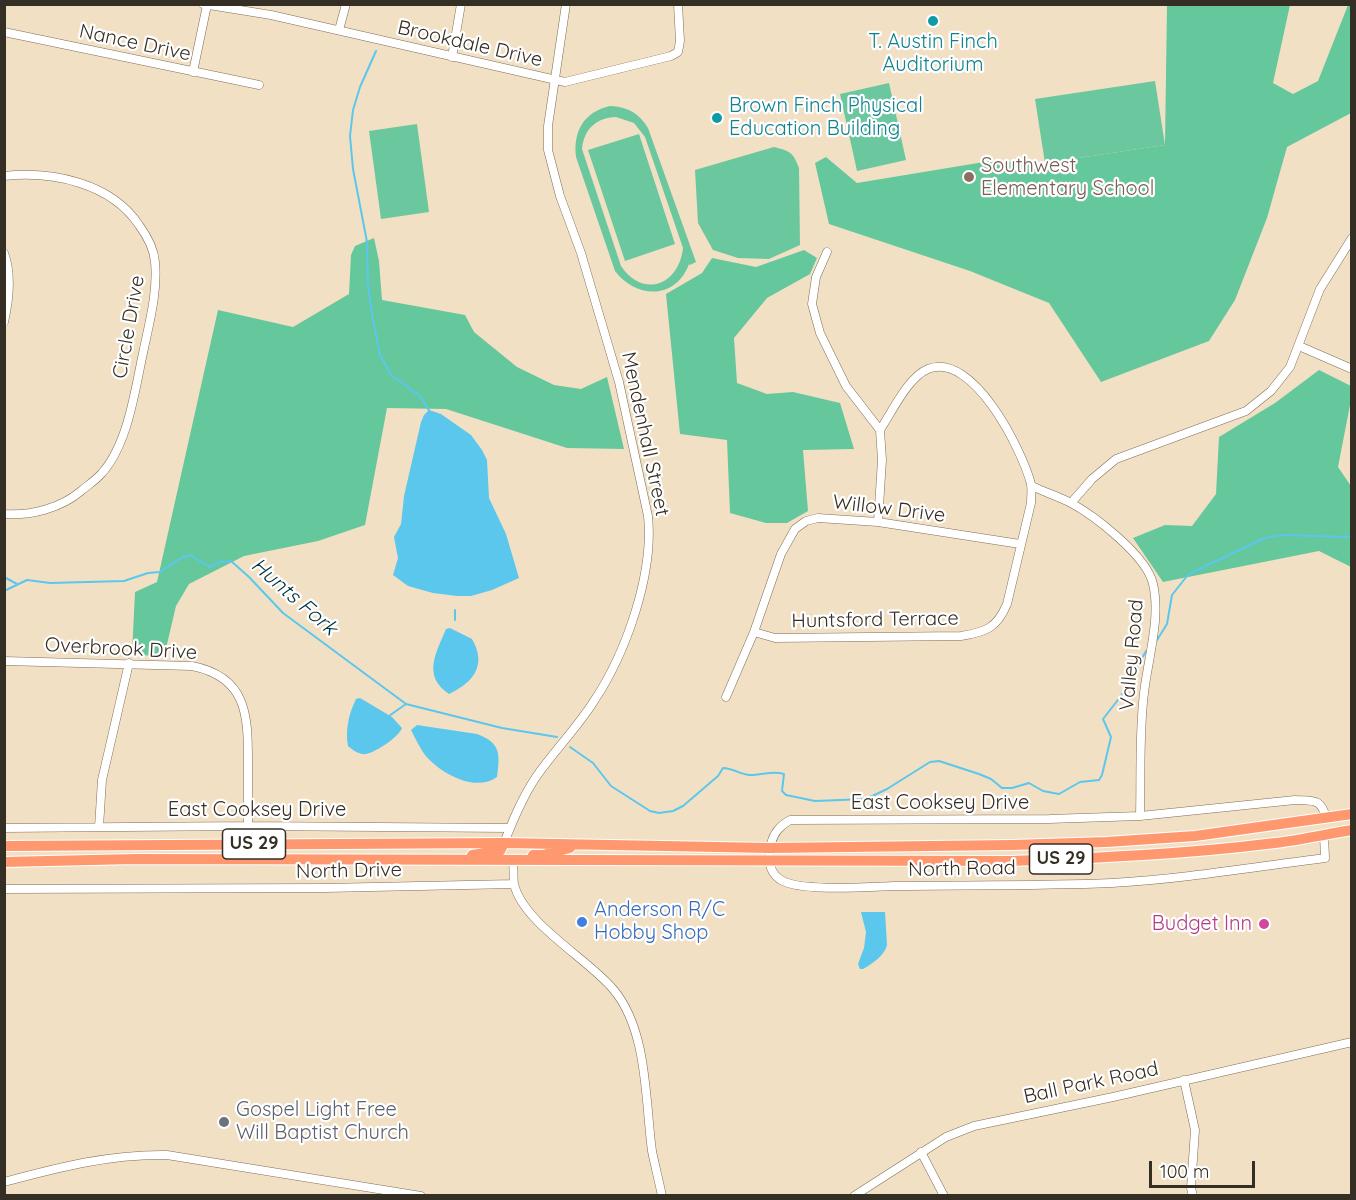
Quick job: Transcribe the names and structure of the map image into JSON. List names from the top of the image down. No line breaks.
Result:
{"streets":{"highway":["US 29"],"street":["Nance Drive","Brookdale Drive","Circle Drive","Mendenhall Street","Willow Drive","Huntsford Terrace","Overbrook Drive","Valley Road","East Cooksey Drive","North Road","North Drive","Ball Park Road"]},"crossings":[["Brookdale Drive","Mendenhall Street"],["Mendenhall Street","East Cooksey Drive"],["Mendenhall Street","US 29"],["Willow Drive","Huntsford Terrace"],["Huntsford Terrace","Valley Road"],["Overbrook Drive","East Cooksey Drive"],["Valley Road","East Cooksey Drive"],["East Cooksey Drive","US 29"],["East Cooksey Drive","North Road"],["US 29","North Road"]],"water":["Hunts Fork"],"places":["T. Austin Finch Auditorium","Brown Finch Physical Education Building","Southwest Elementary School","Anderson R/C Hobby Shop","Budget Inn","Gospel Light Free Will Baptist Church"],"scale_bar":"100 m"}
